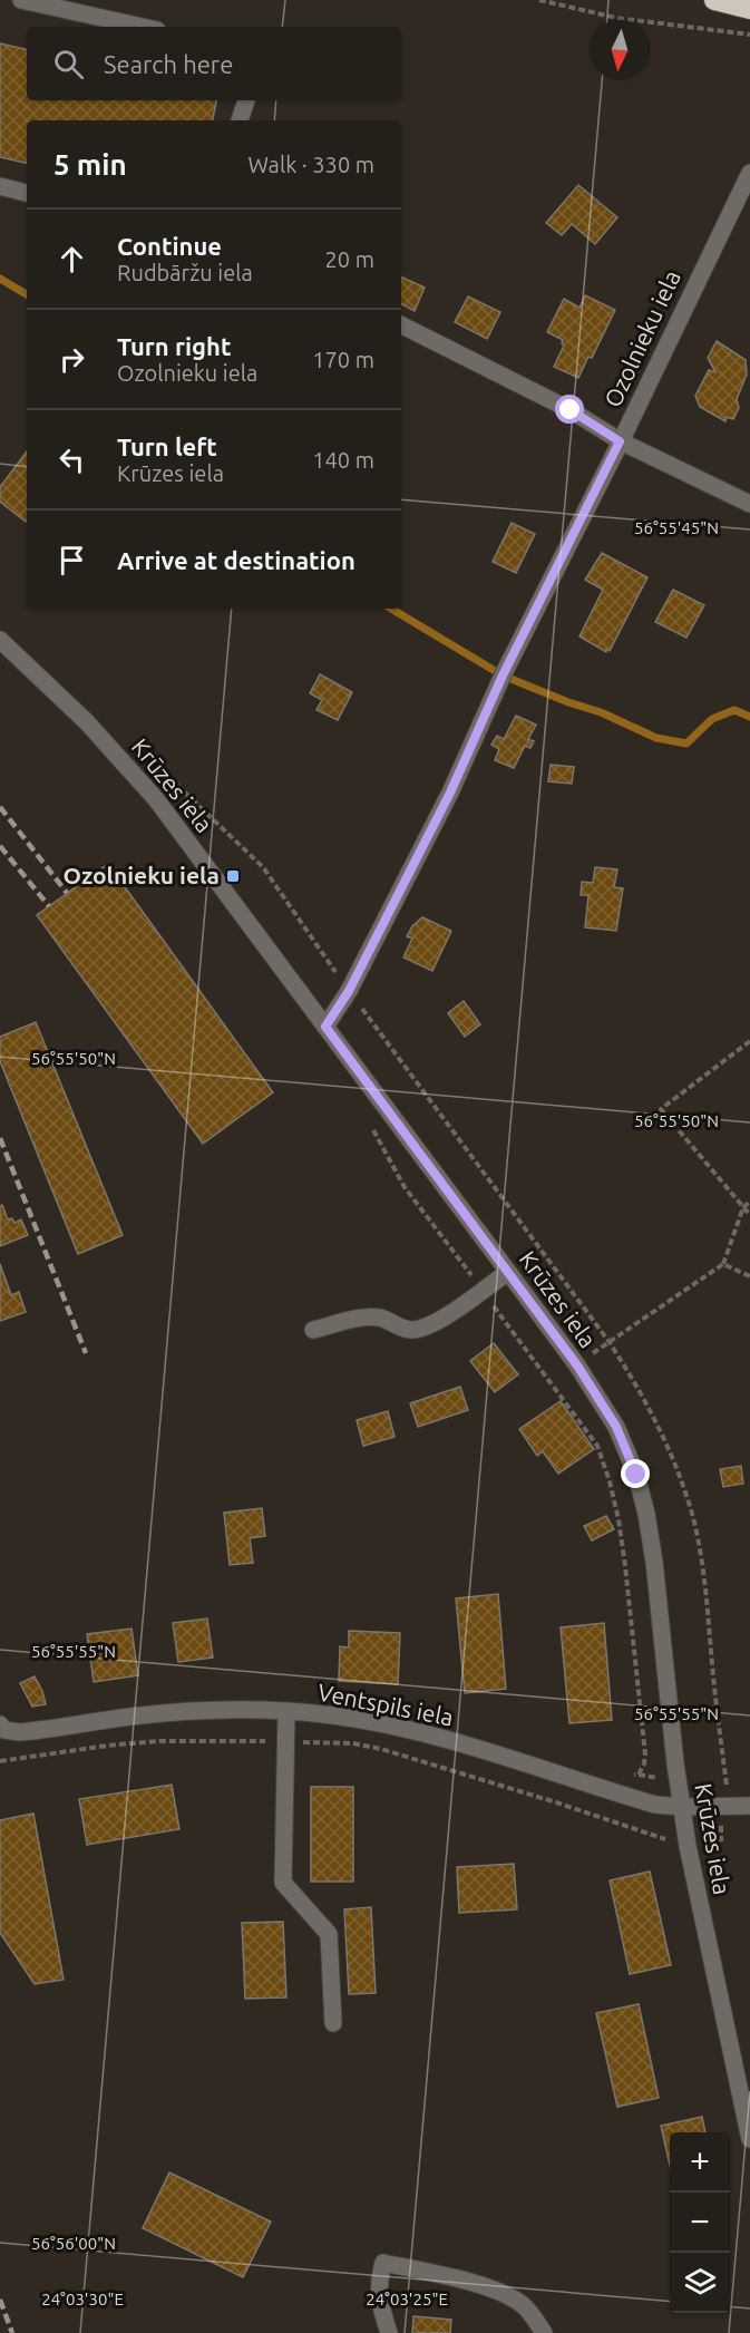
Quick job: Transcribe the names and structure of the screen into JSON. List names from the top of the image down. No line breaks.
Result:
{"streets":{"street":["Ozolnieku iela","Krūzes iela","Ventspils iela"]},"crossings":[["Ozolnieku iela","Krūzes iela"],["Krūzes iela","Ventspils iela"]],"places":{"transit":["Ozolnieku iela"]},"north":"bottom","page":{"search":"Search here","heading":["5 min","Walk · 330 m"],"list":[["Continue","Rudbāržu iela","20 m"],["Turn right","Ozolnieku iela","170 m"],["Turn left","Krūzes iela","140 m"],"Arrive at destination"],"map_buttons":["+","−"]},"coordinates":["56°55'45\"N","56°55'50\"N","56°55'55\"N","56°56'00\"N","24°03'30\"E","24°03'25\"E"]}
